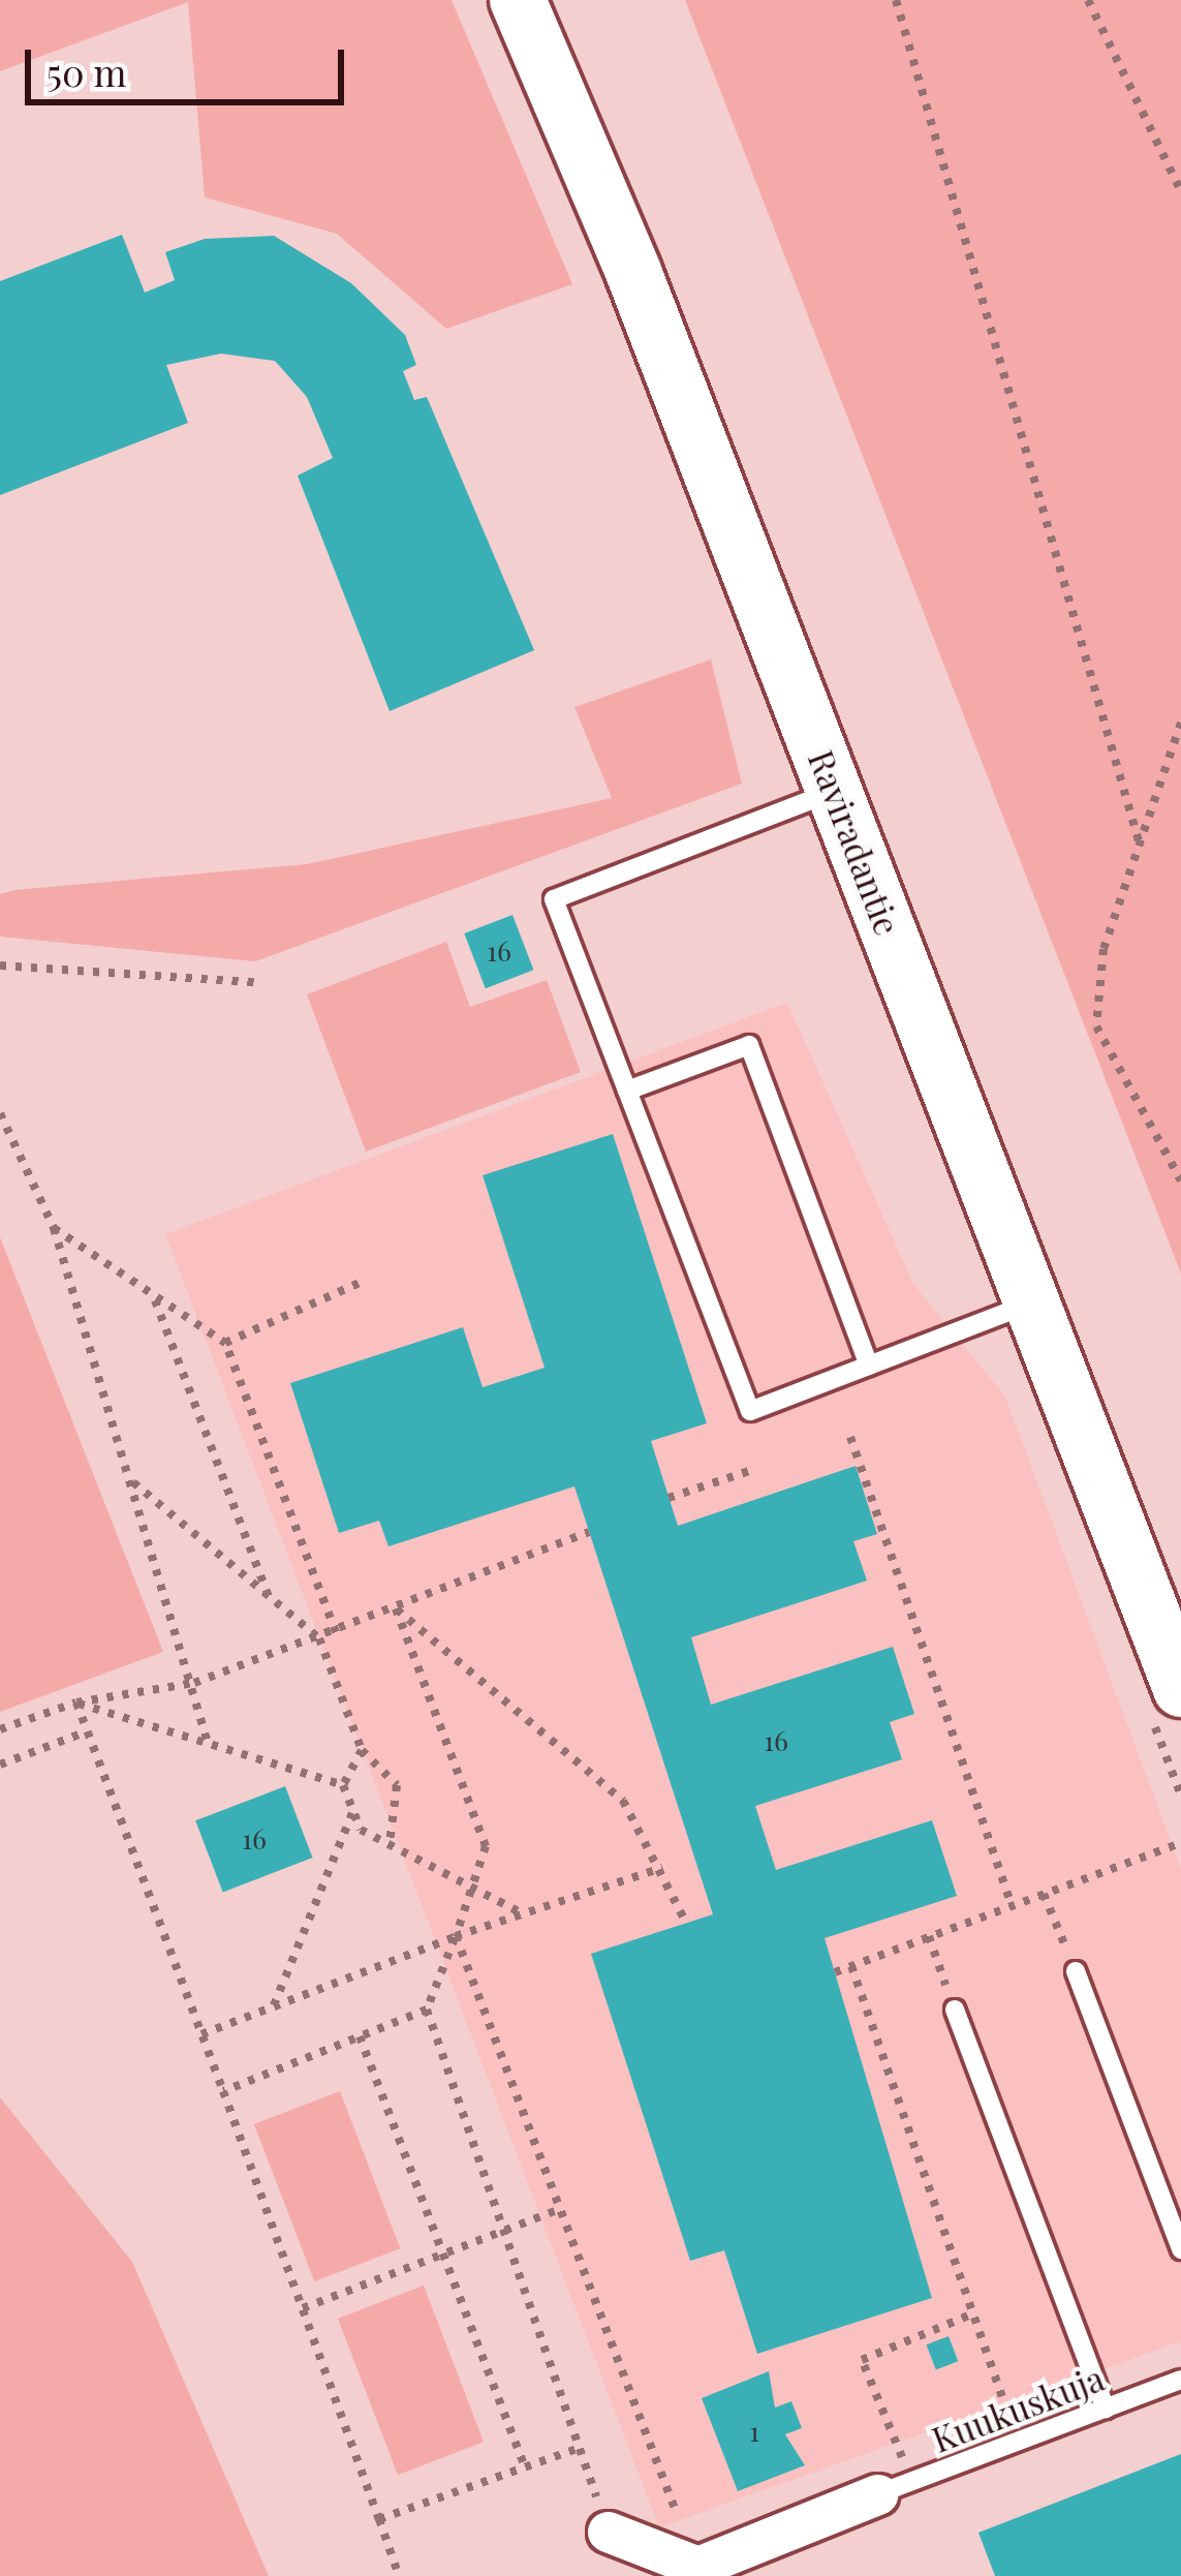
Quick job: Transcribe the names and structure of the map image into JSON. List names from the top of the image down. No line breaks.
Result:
{"streets":{"street":["Raviradantie"],"lane":["Kuukuskuja"]},"house_numbers":["16","16","16","1"],"scale_bar":"50 m"}
